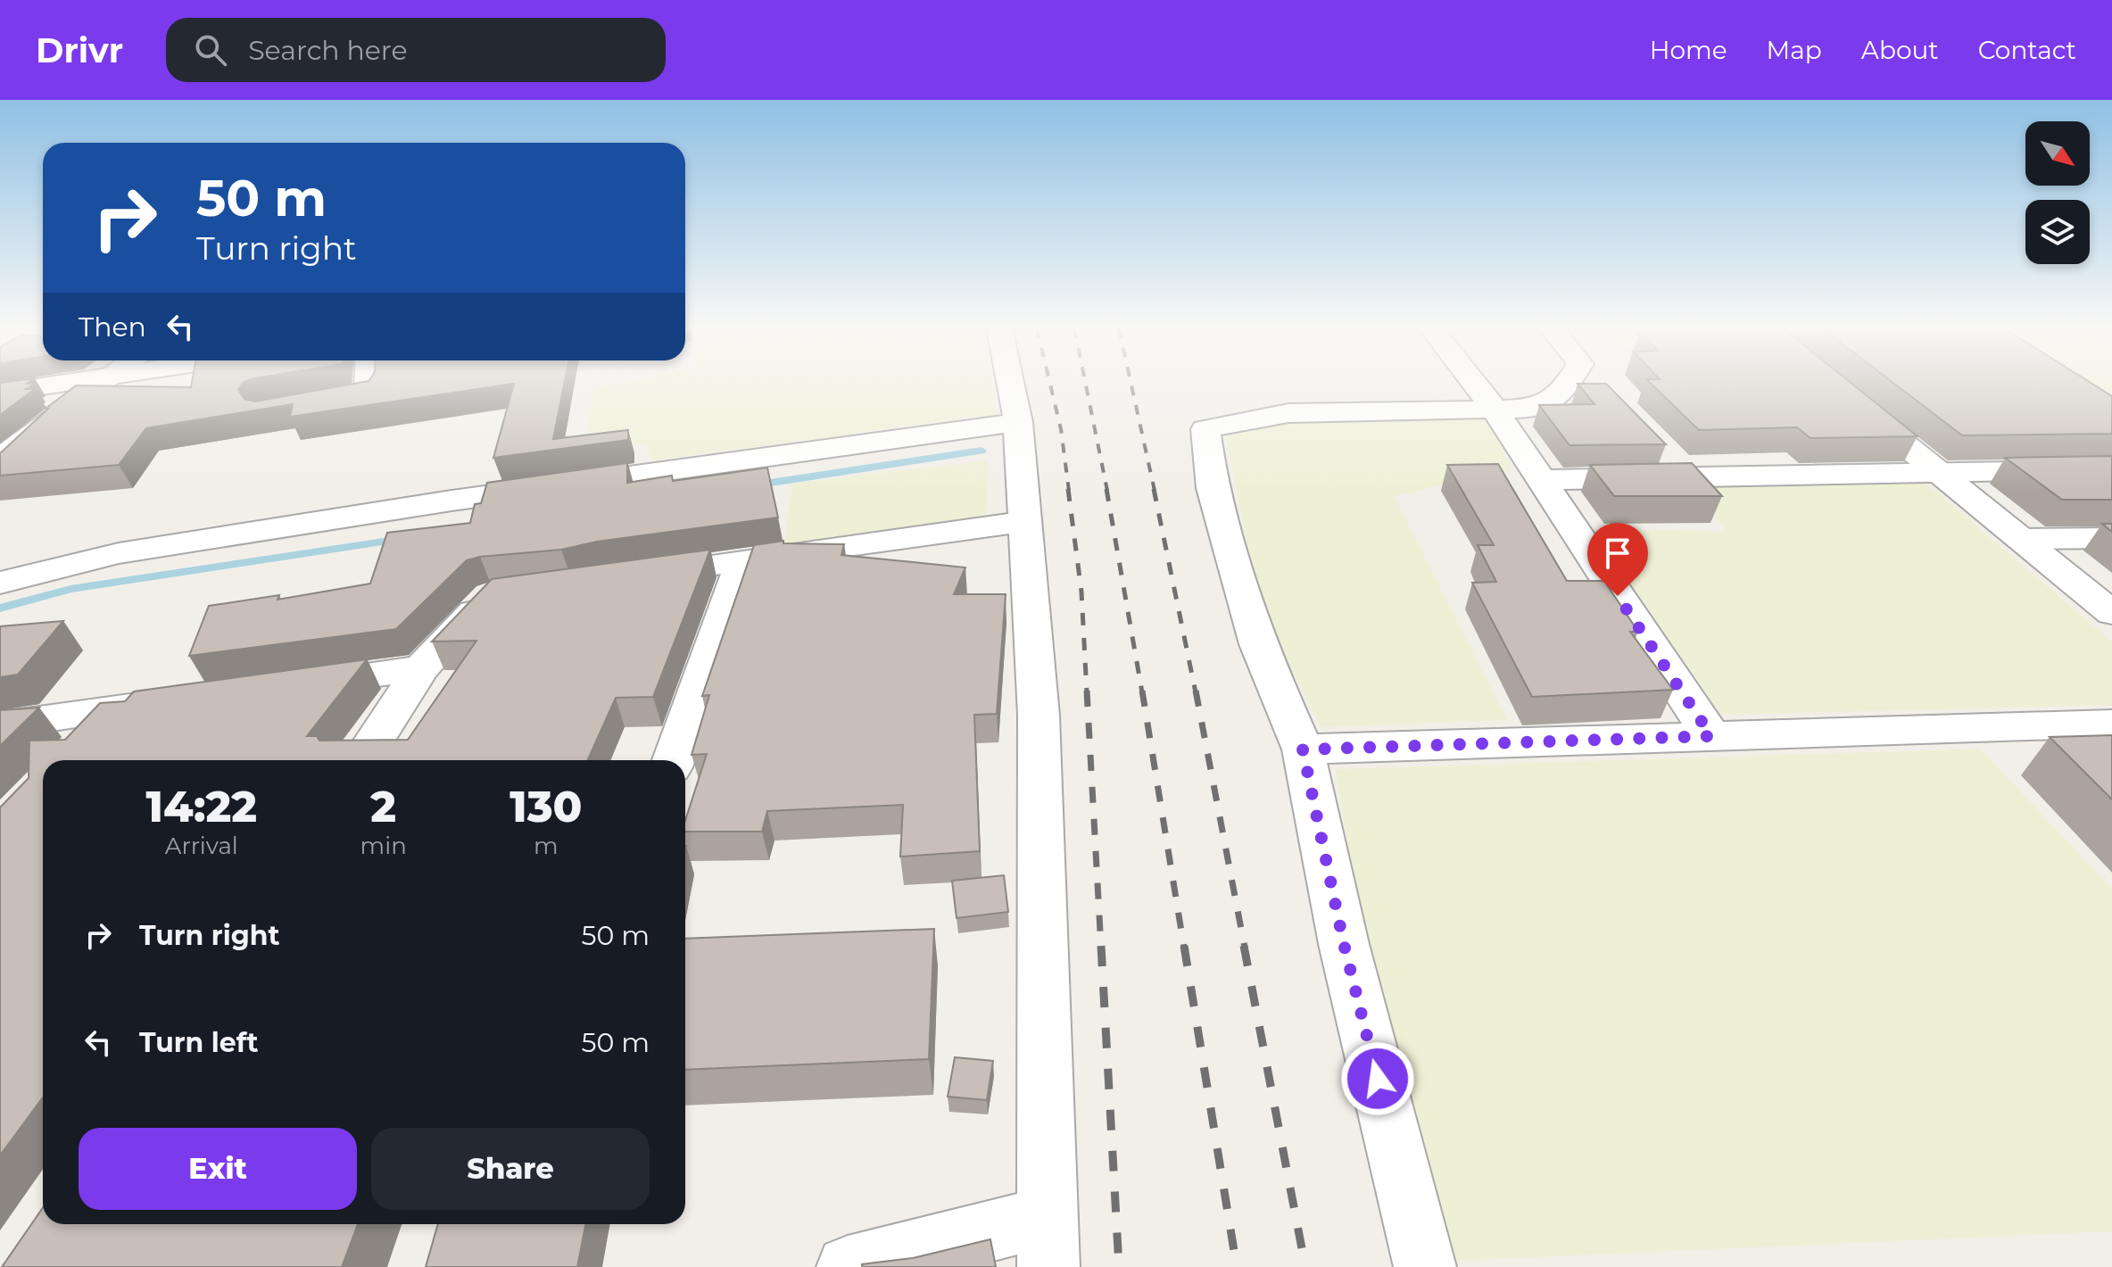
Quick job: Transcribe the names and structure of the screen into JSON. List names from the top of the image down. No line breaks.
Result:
{"north":"bottom right","page":{"header":"Drivr","search":"Search here","nav":["Home","Map","About","Contact"],"turn":["50 m","Turn right"],"then":"Then","eta":["14:22","Arrival","2","min","130","m"],"list":[{"name":"Turn right","value":"50 m"},{"name":"Turn left","value":"50 m"}],"buttons":["Exit","Share"]}}
